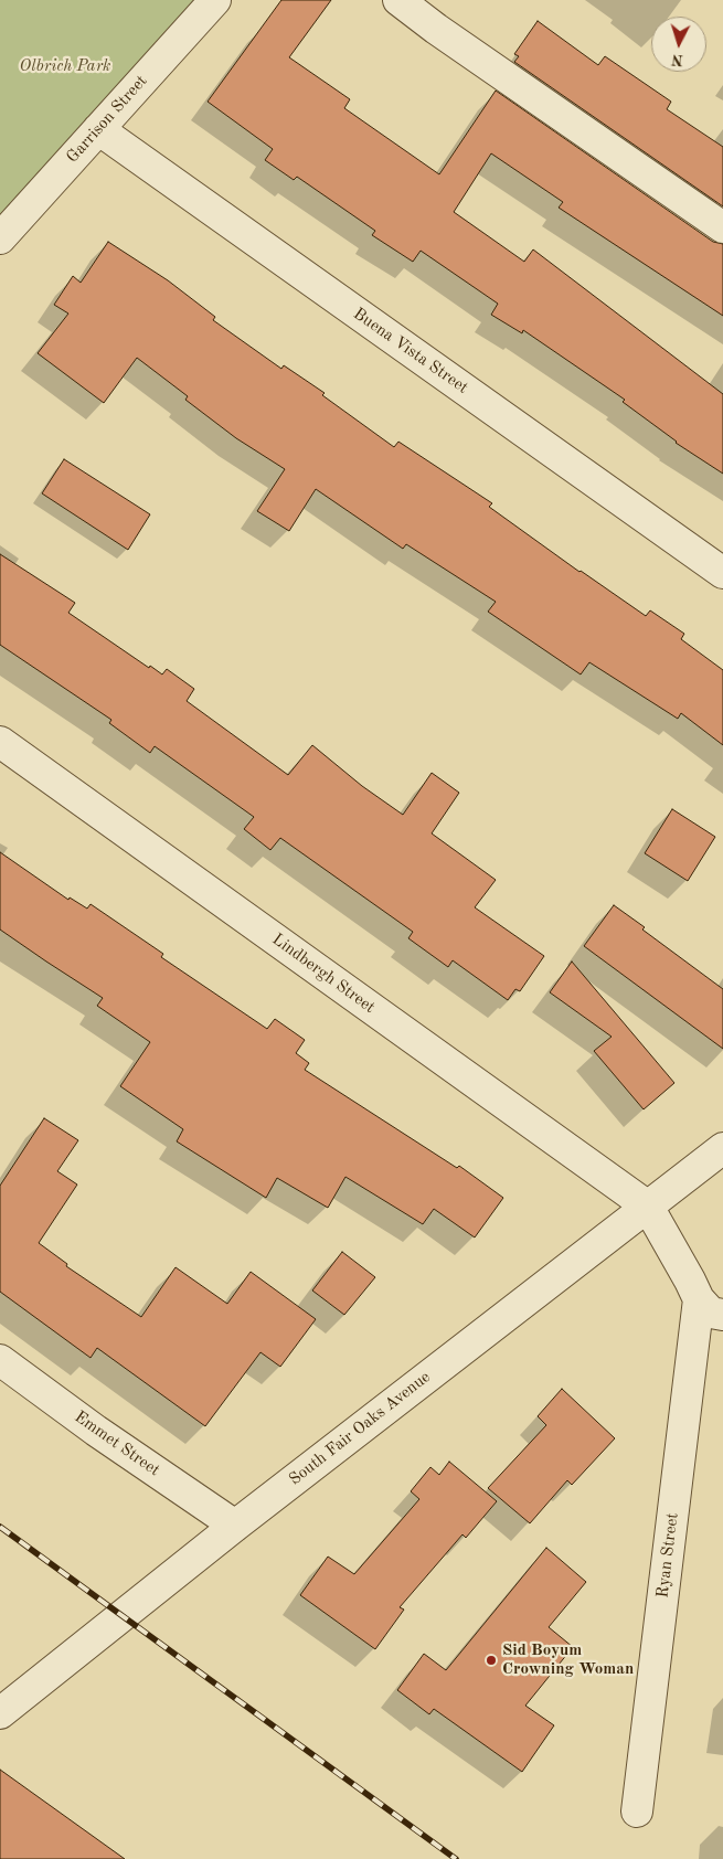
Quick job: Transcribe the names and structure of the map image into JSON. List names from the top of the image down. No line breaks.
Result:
{"streets":{"street":["Garrison Street","Buena Vista Street","Lindbergh Street","South Fair Oaks Avenue","Emmet Street","Ryan Street"]},"crossings":[["Garrison Street","Buena Vista Street"],["Lindbergh Street","South Fair Oaks Avenue"],["South Fair Oaks Avenue","Emmet Street"]],"parks":["Olbrich Park"],"places":["Sid Boyum Crowning Woman"],"north":"bottom"}
